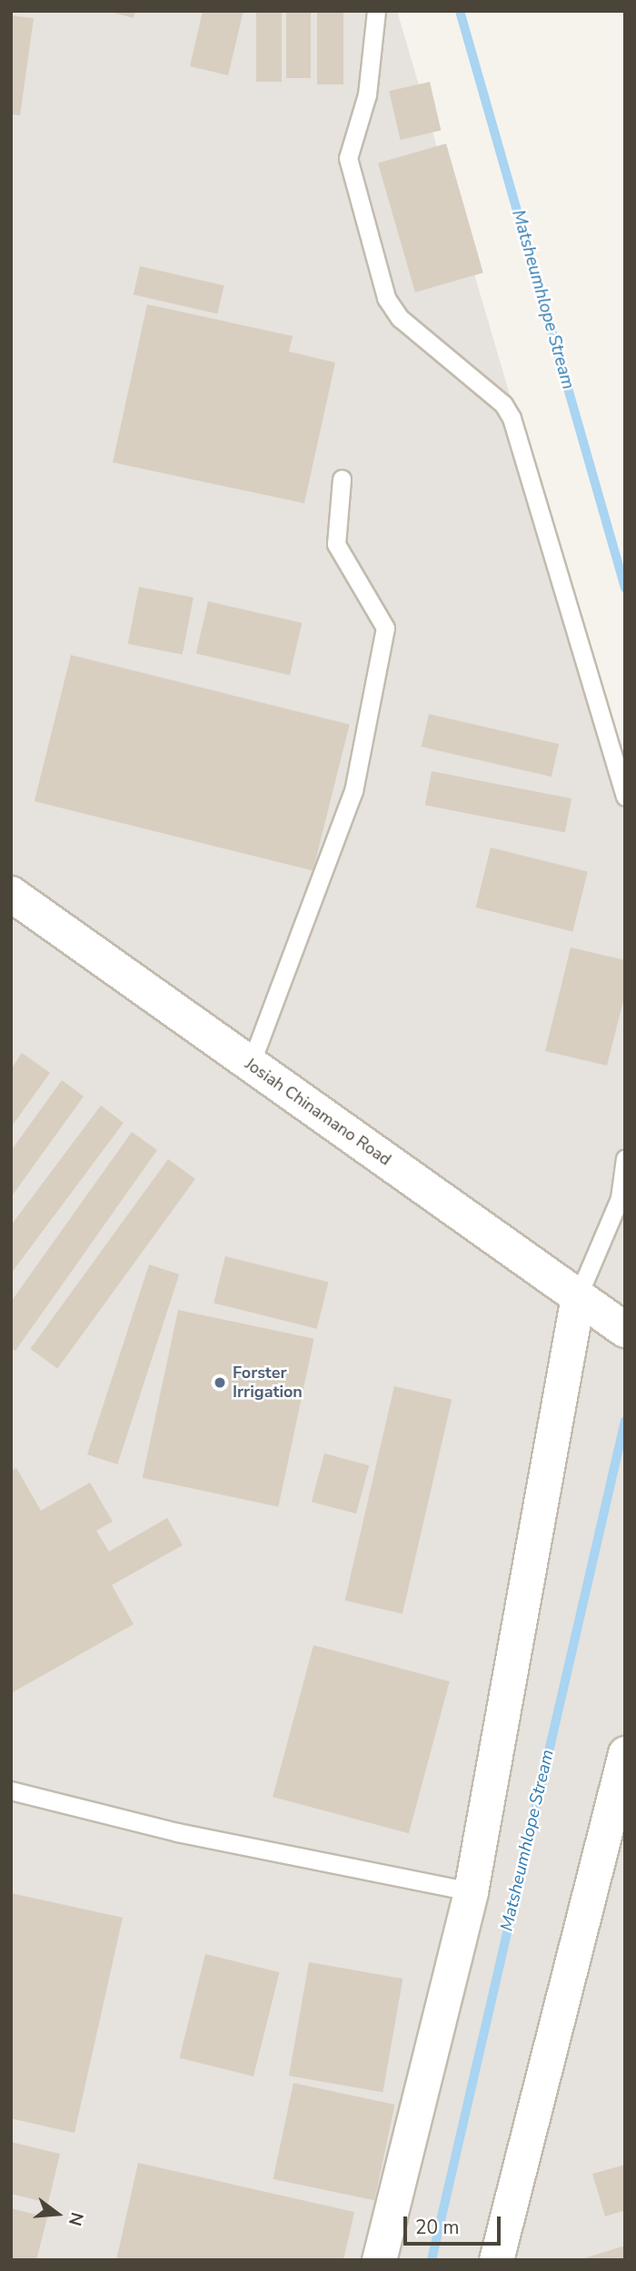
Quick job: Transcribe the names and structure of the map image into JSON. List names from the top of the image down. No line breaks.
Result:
{"streets":{"street":["Josiah Chinamano Road"]},"water":["Matsheumhlope Stream"],"places":["Forster Irrigation"],"scale_bar":"20 m","north":"right"}
